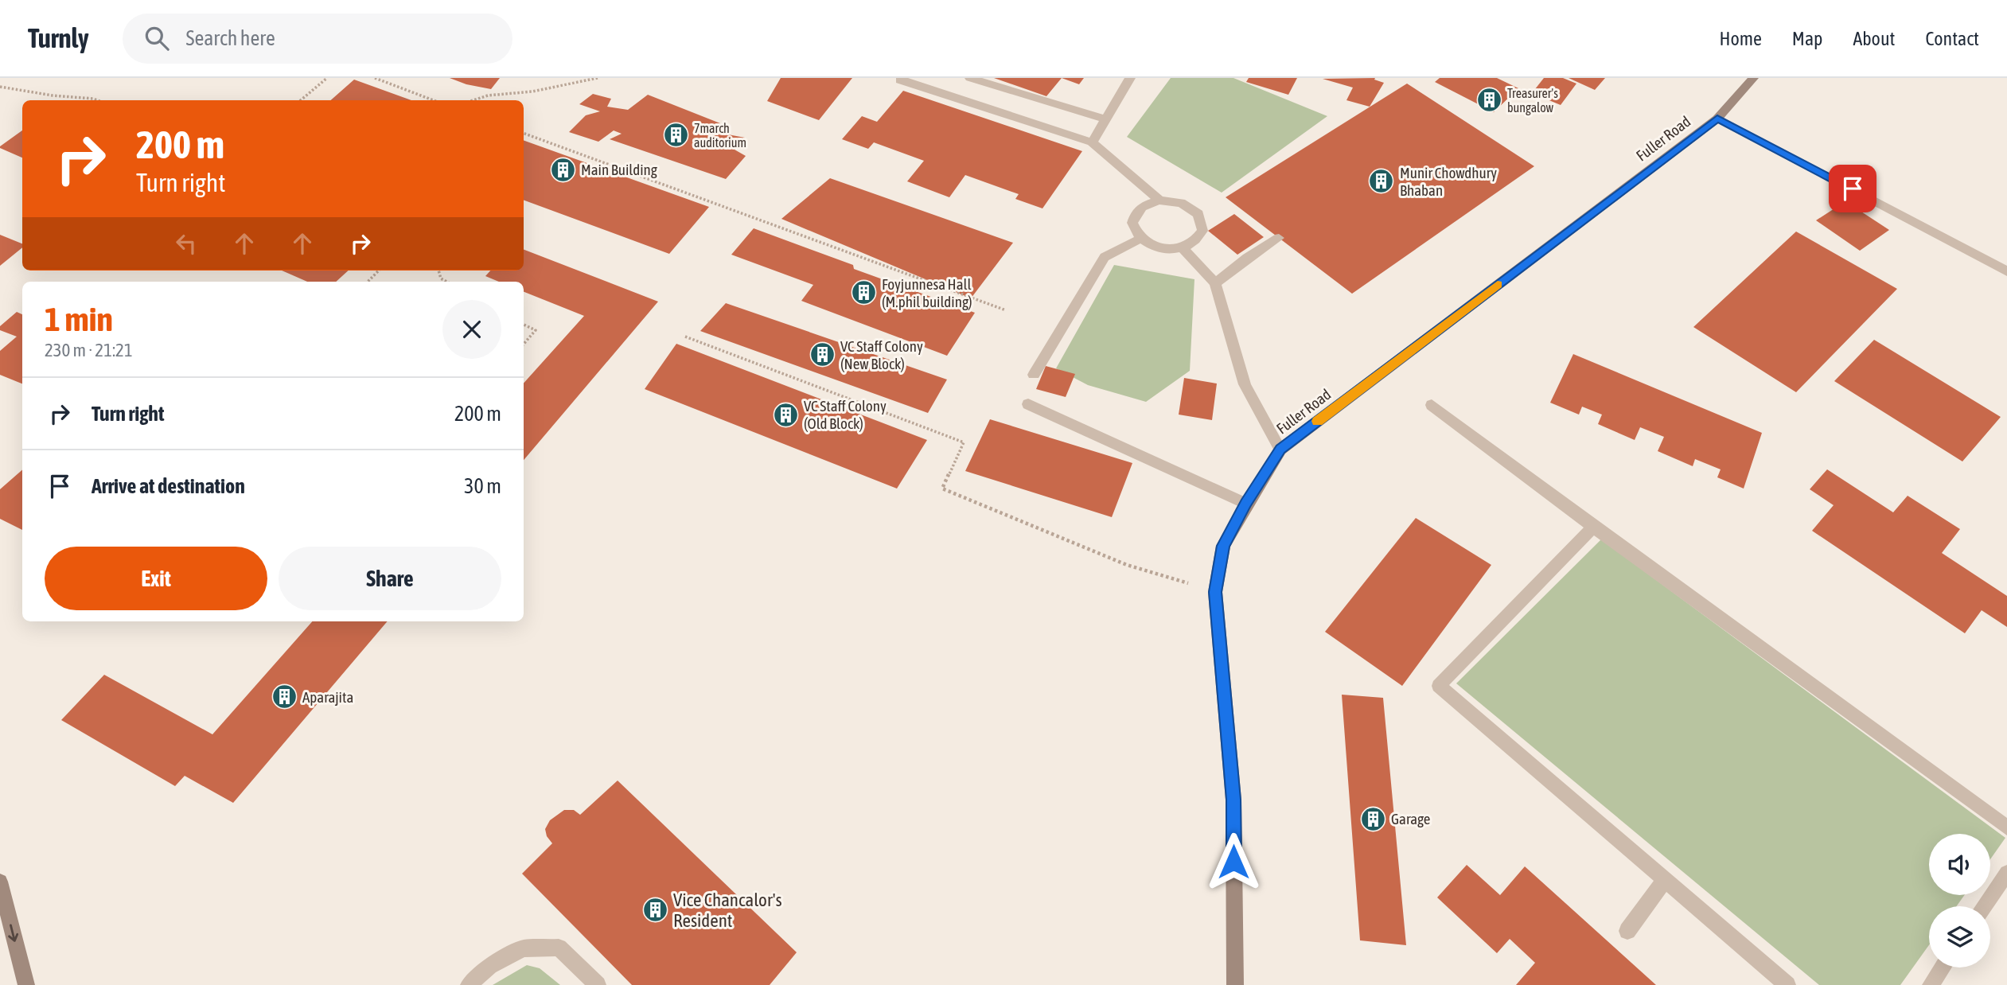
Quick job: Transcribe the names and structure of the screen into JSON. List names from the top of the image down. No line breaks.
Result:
{"streets":{"main road":["Fuller Road"]},"places":{"building":["Treasurer's bungalow","7march auditorium","Main Building","Munir Chowdhury Bhaban","Foyjunnesa Hall (M.phil building)","VC Staff Colony (New Block)","VC Staff Colony (Old Block)","Aparajita","Garage","Vice Chancalor's Resident"]},"page":{"header":"Turnly","search":"Search here","nav":["Home","Map","About","Contact"],"turn":["200 m","Turn right"],"heading":["1 min","230 m · 21:21"],"list":[{"name":"Turn right","value":"200 m"},{"name":"Arrive at destination","value":"30 m"}],"buttons":["Exit","Share"]}}
